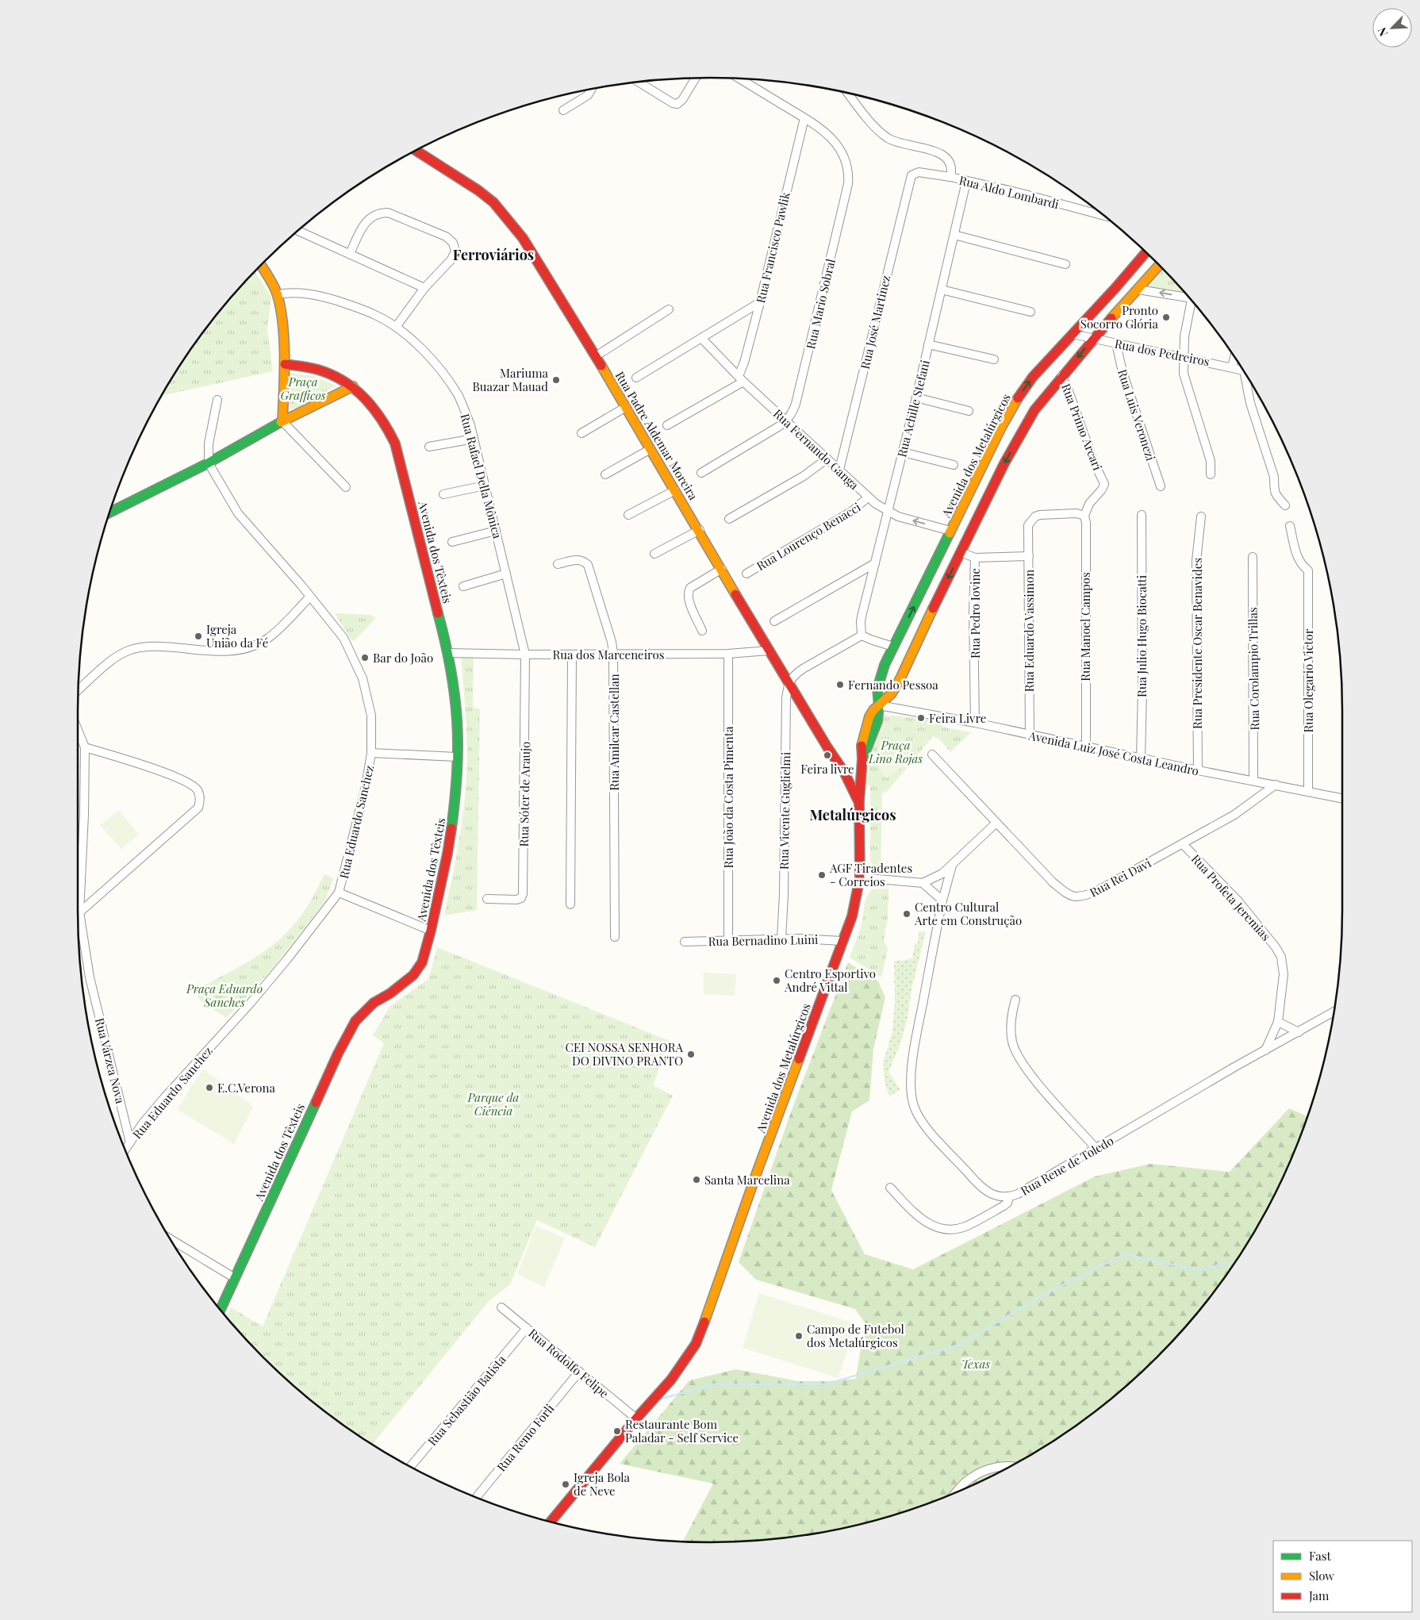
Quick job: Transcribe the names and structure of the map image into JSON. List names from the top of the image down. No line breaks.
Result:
{"streets":{"main road":["Rua Padre Aldemar Moreira","Avenida dos Metalúrgicos","Avenida dos Têxteis"],"street":["Rua Aldo Lombardi","Rua Francisco Pawlik","Rua Mario Sobral","Rua José Martinez","Rua dos Pedreiros","Rua Achille Stefani","Rua Luis Veronezi","Rua Primo Arcari","Rua Fernando Ganga","Rua Rafael Della Mônica","Rua Lourenço Benacci","Rua Pedro Iovine","Rua Manoel Campos","Rua Eduardo Vassimon","Rua Julio Hugo Biocatti","Rua Presidente Oscar Benavides","Rua dos Marceneiros","Rua Corolampio Trillas","Rua Olegario Victor","Rua Amilcar Castellan","Avenida Luiz José Costa Leandro","Rua Sóter de Araujo","Rua João da Costa Pimenta","Rua Vicente Guglielmi","Rua Eduardo Sanchez","Rua Rei Davi","Rua Profeta Jeremias","Rua Bernadino Luini","Rua Várzea Nova","Rua Rene de Toledo","Rua Rodolfo Felipe","Rua Sebastião Batista","Rua Remo Forli"]},"crossings":[["Rua Aldo Lombardi","Rua José Martinez"],["Rua Aldo Lombardi","Rua Achille Stefani"],["Rua Francisco Pawlik","Rua Mario Sobral"],["Rua Francisco Pawlik","Rua Fernando Ganga"],["Rua Mario Sobral","Rua Fernando Ganga"],["Rua José Martinez","Rua Fernando Ganga"],["Rua dos Pedreiros","Rua Luis Veronezi"],["Rua dos Pedreiros","Avenida dos Metalúrgicos"],["Rua Achille Stefani","Rua Fernando Ganga"],["Rua Primo Arcari","Avenida dos Metalúrgicos"],["Rua Primo Arcari","Rua Manoel Campos"],["Rua Primo Arcari","Rua Eduardo Vassimon"],["Rua Padre Aldemar Moreira","Avenida dos Metalúrgicos"],["Rua Padre Aldemar Moreira","Rua dos Marceneiros"],["Rua Padre Aldemar Moreira","Rua Vicente Guglielmi"],["Rua Fernando Ganga","Avenida dos Metalúrgicos"],["Rua Fernando Ganga","Rua Lourenço Benacci"],["Avenida dos Metalúrgicos","Avenida Luiz José Costa Leandro"],["Avenida dos Metalúrgicos","Rua Bernadino Luini"],["Avenida dos Metalúrgicos","Rua Rodolfo Felipe"],["Rua Rafael Della Mônica","Rua dos Marceneiros"],["Rua Rafael Della Mônica","Rua Sóter de Araujo"],["Avenida dos Têxteis","Rua dos Marceneiros"],["Rua Pedro Iovine","Rua Eduardo Vassimon"],["Rua Pedro Iovine","Avenida Luiz José Costa Leandro"],["Rua Manoel Campos","Rua Eduardo Vassimon"],["Rua Manoel Campos","Avenida Luiz José Costa Leandro"],["Rua Eduardo Vassimon","Avenida Luiz José Costa Leandro"],["Rua Julio Hugo Biocatti","Avenida Luiz José Costa Leandro"],["Rua Presidente Oscar Benavides","Avenida Luiz José Costa Leandro"],["Rua dos Marceneiros","Rua Amilcar Castellan"],["Rua dos Marceneiros","Rua Sóter de Araujo"],["Rua dos Marceneiros","Rua João da Costa Pimenta"],["Rua Corolampio Trillas","Avenida Luiz José Costa Leandro"],["Rua Olegario Victor","Avenida Luiz José Costa Leandro"],["Avenida Luiz José Costa Leandro","Rua Rei Davi"],["Rua João da Costa Pimenta","Rua Bernadino Luini"],["Rua Vicente Guglielmi","Rua Bernadino Luini"],["Rua Eduardo Sanchez","Rua Várzea Nova"],["Rua Rei Davi","Rua Profeta Jeremias"],["Rua Profeta Jeremias","Rua Rene de Toledo"],["Rua Rodolfo Felipe","Rua Sebastião Batista"],["Rua Rodolfo Felipe","Rua Remo Forli"]],"districts":["Ferroviários","Metalúrgicos"],"parks":["Praça Grafficos","Praça Lino Rojas","Praça Eduardo Sanches","Parque da Ciência","Texas"],"places":["Pronto Socorro Glória","Mariuma Buazar Mauad","Igreja União da Fé","Bar do João","Fernando Pessoa","Feira Livre","Feira livre","AGF Tiradentes - Correios","Centro Cultural Arte em Construção","Centro Esportivo André Vittal","CEI NOSSA SENHORA DO DIVINO PRANTO","E.C.Verona","Santa Marcelina","Campo de Futebol dos Metalúrgicos","Restaurante Bom Paladar - Self Service","Igreja Bola de Neve"],"legend":["Fast","Slow","Jam"],"north":"bottom left"}
